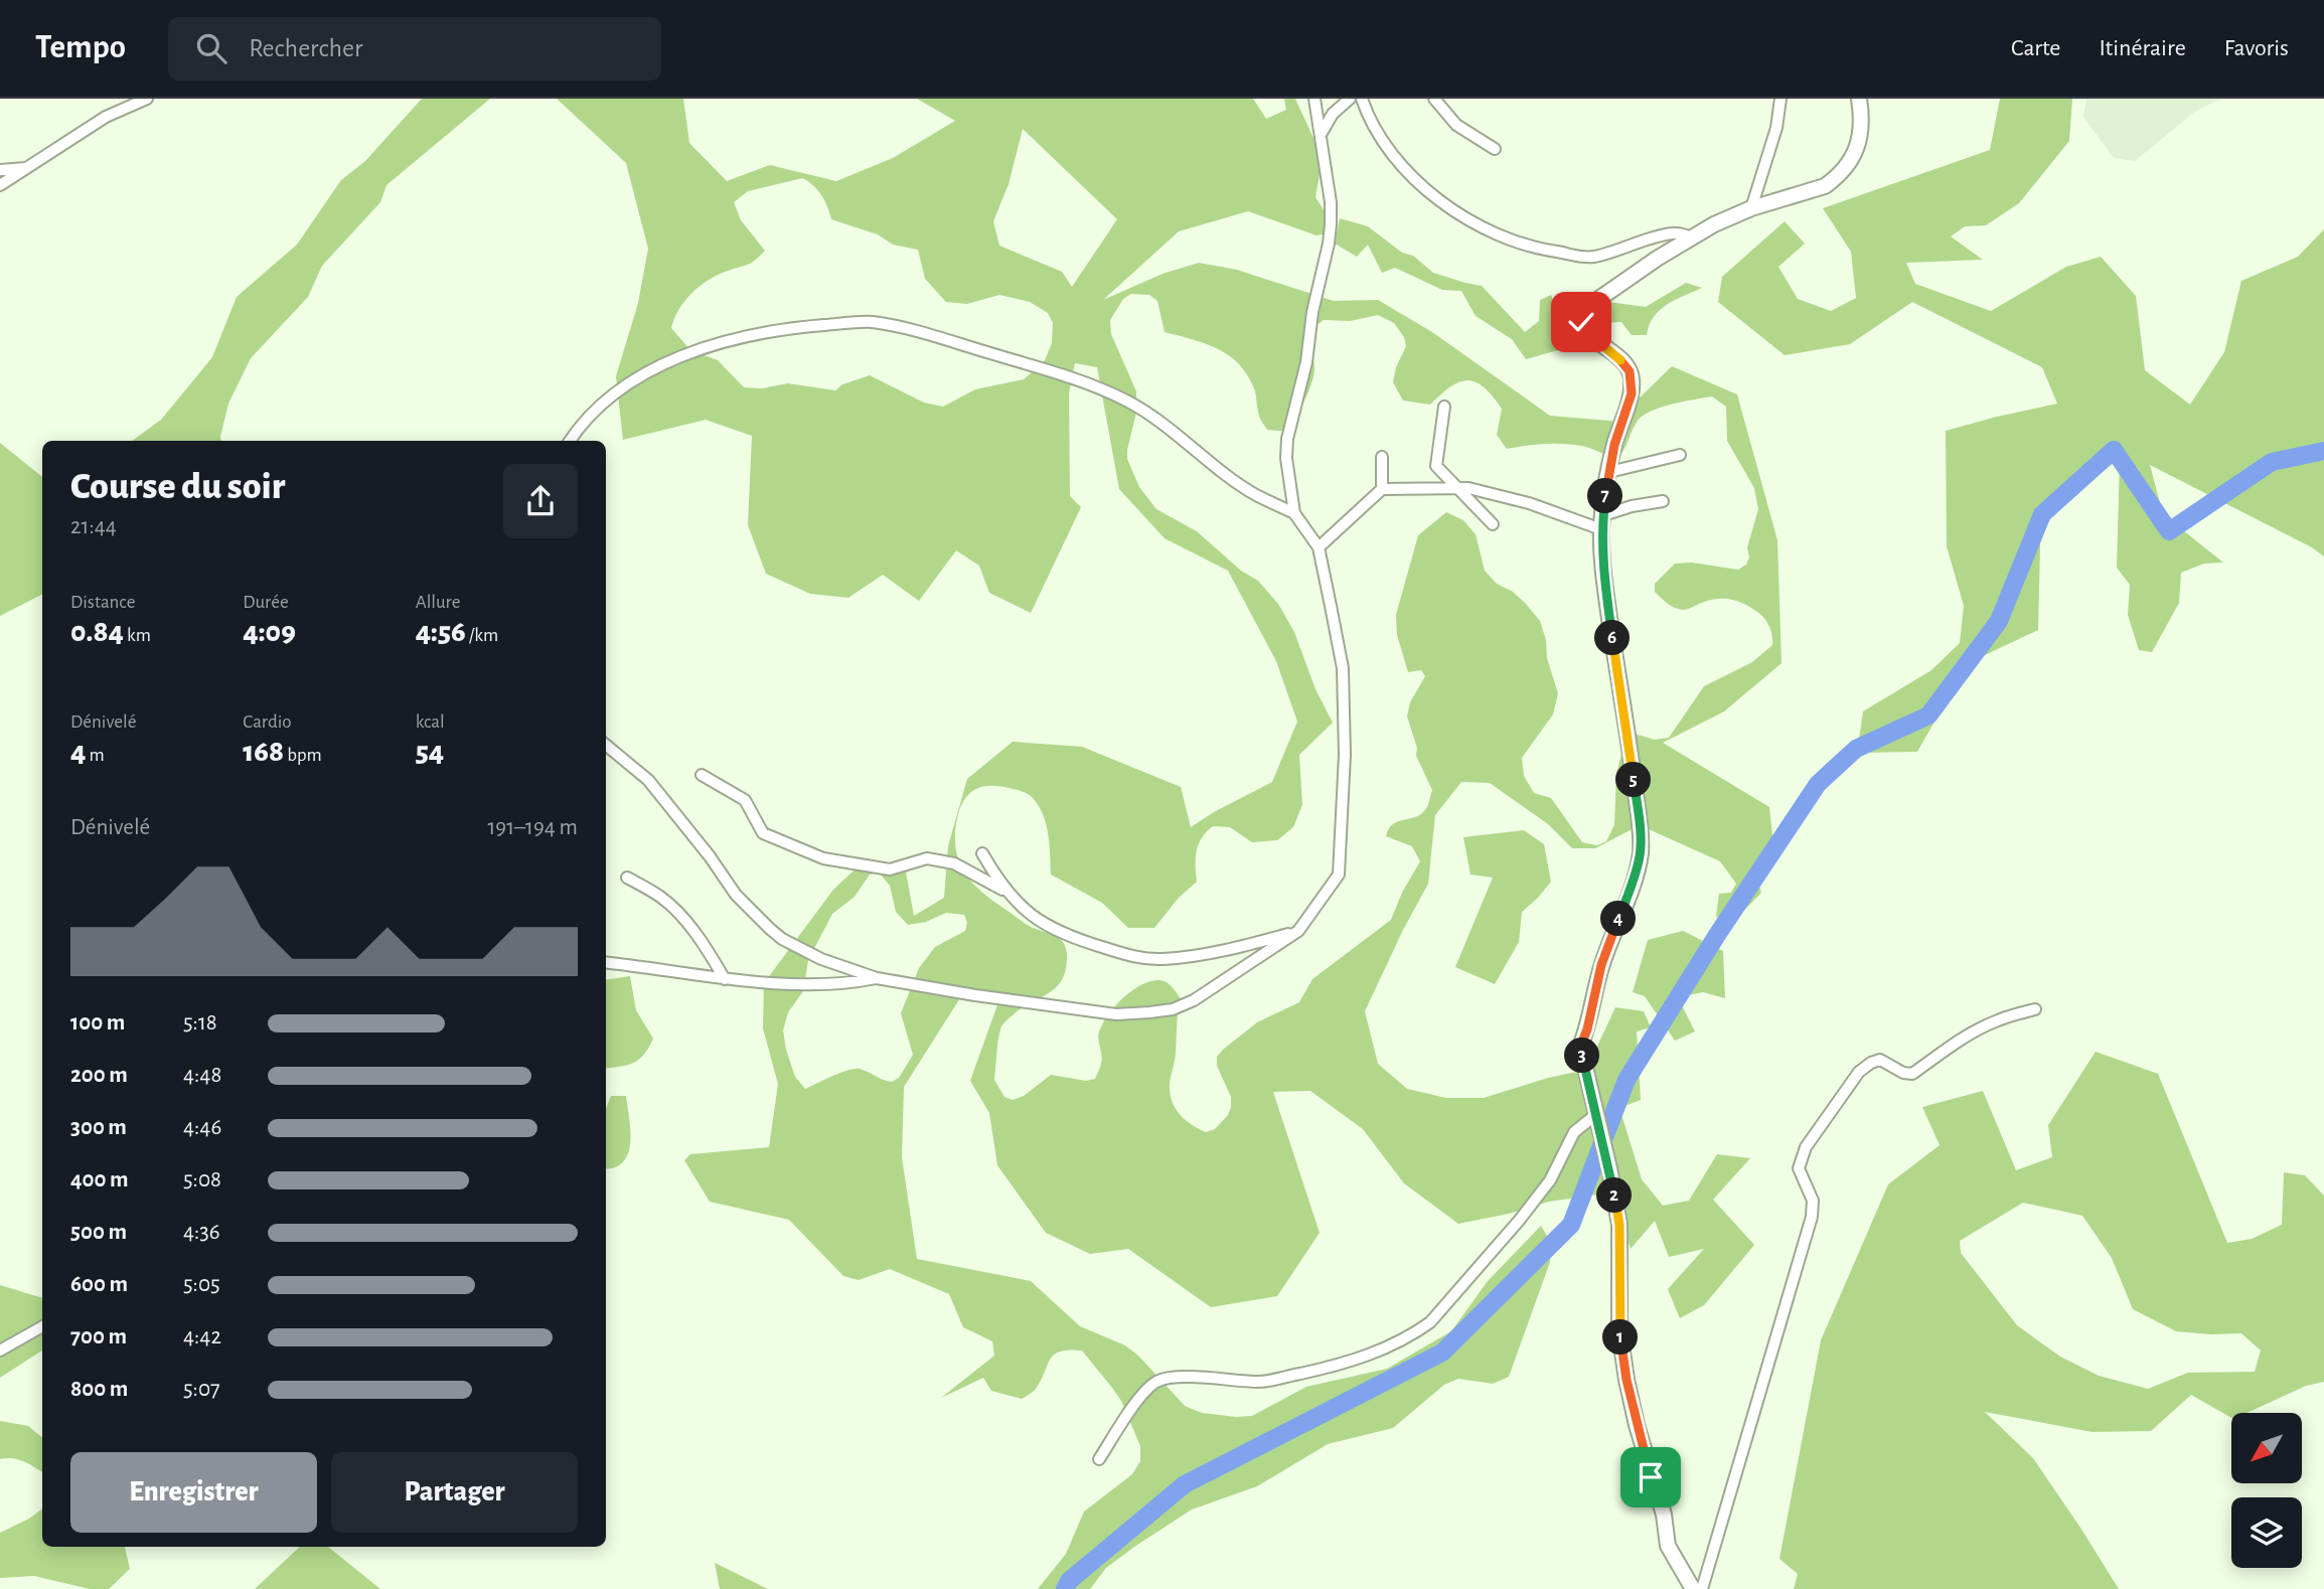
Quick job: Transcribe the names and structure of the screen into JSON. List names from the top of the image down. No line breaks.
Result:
{"north":"bottom left","page":{"header":"Tempo","search":"Rechercher","nav":["Carte","Itinéraire","Favoris"],"heading":["Course du soir","21:44"],"pins":["7","6","5","4","3","2","1"],"stats":[["Distance","0.84 km"],["Durée","4:09"],["Allure","4:56 /km"],["Dénivelé","4 m"],["Cardio","168 bpm"],["kcal","54"]],"chart":["Dénivelé","191–194 m"],"list":[{"name":"100 m","note":"5:18"},{"name":"200 m","note":"4:48"},{"name":"300 m","note":"4:46"},{"name":"400 m","note":"5:08"},{"name":"500 m","note":"4:36"},{"name":"600 m","note":"5:05"},{"name":"700 m","note":"4:42"},{"name":"800 m","note":"5:07"}],"buttons":["Enregistrer","Partager"]}}
